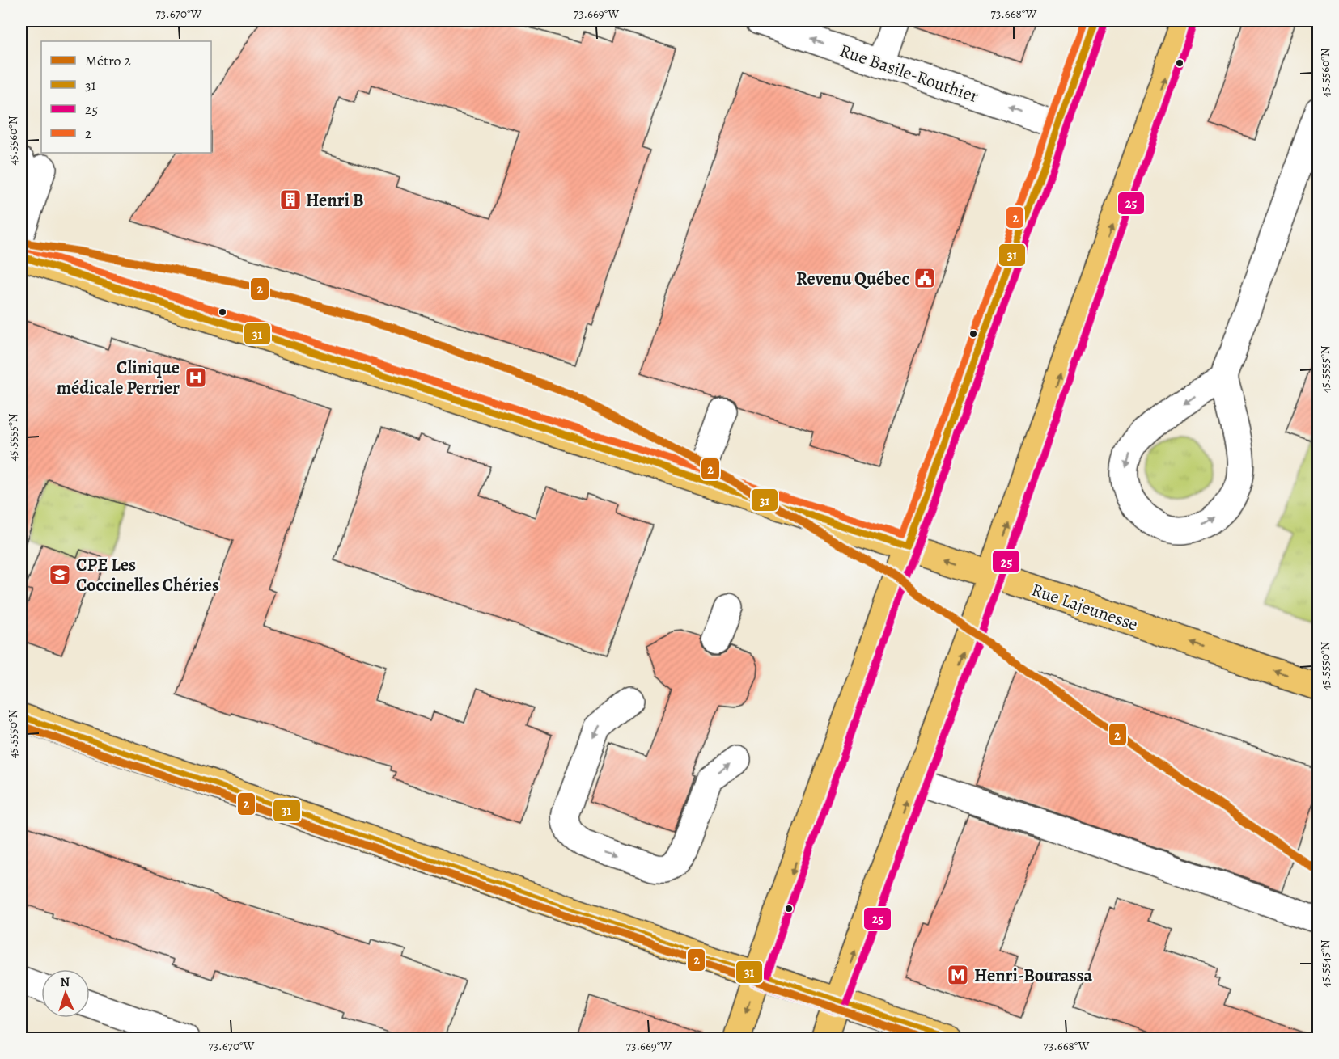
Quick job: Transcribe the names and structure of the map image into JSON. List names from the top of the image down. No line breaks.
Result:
{"streets":{"main road":["Rue Lajeunesse"],"street":["Rue Basile-Routhier"]},"one_way":["Rue Basile-Routhier"],"places":{"building":["Henri B"],"public building":["Revenu Québec"],"hospital":["Clinique médicale Perrier"],"school or university":["CPE Les Coccinelles Chéries"],"metro station":["Henri-Bourassa"]},"lines":["transit line 31","transit line 2","transit line 25","metro line 2"],"legend":["Métro 2","31","25","2"],"north":"top","coordinates":["73.670°W","73.669°W","73.668°W","45.5560°N","45.5555°N","45.5550°N","45.5545°N"]}
